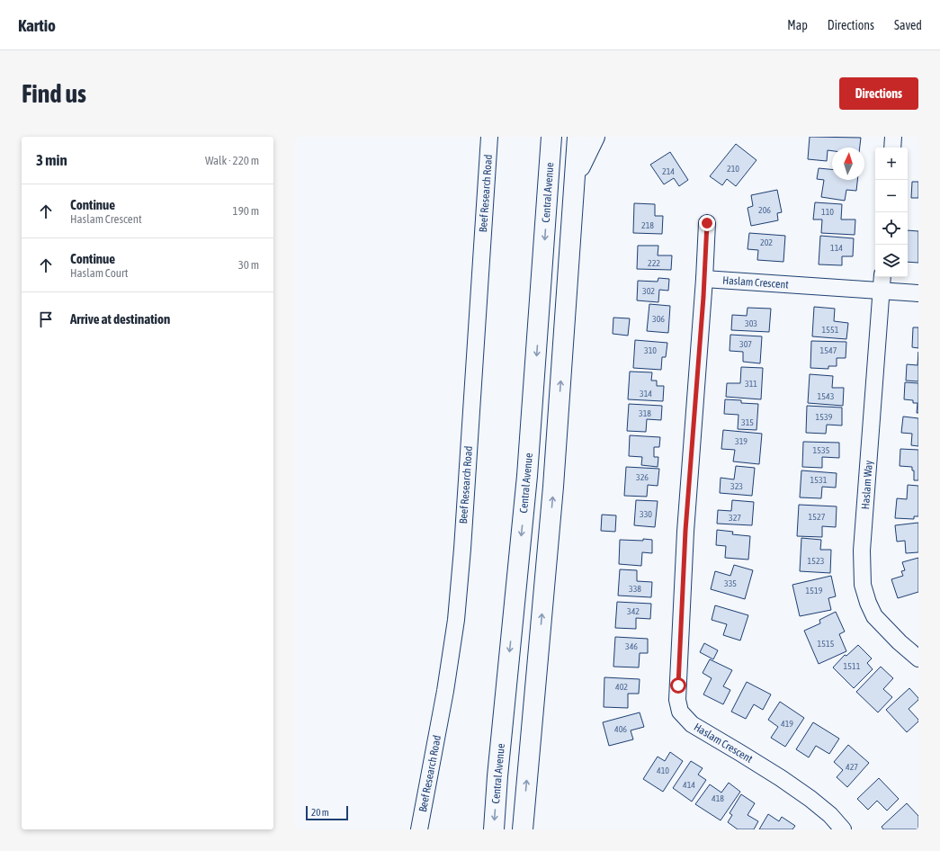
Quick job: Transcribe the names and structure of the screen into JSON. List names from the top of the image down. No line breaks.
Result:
{"streets":{"main road":["Central Avenue"],"street":["Beef Research Road","Haslam Crescent","Haslam Way"]},"crossings":[["Haslam Crescent","Haslam Way"]],"house_numbers":["210","214","206","110","218","202","114","222","302","306","303","1551","307","310","1547","311","314","1543","318","1539","315","319","1535","326","1531","323","330","1527","327","1523","335","338","1519","342","1515","346","1511","402","419","406","427","410","414","418"],"scale_bar":"20 m","north":"top","page":{"header":"Kartio","nav":["Map","Directions","Saved"],"buttons":"Directions","title":"Find us","heading":["3 min","Walk · 220 m"],"map_buttons":["+","−"],"list":[["Continue","Haslam Crescent","190 m"],["Continue","Haslam Court","30 m"],"Arrive at destination"],"scale":"20 m"}}
